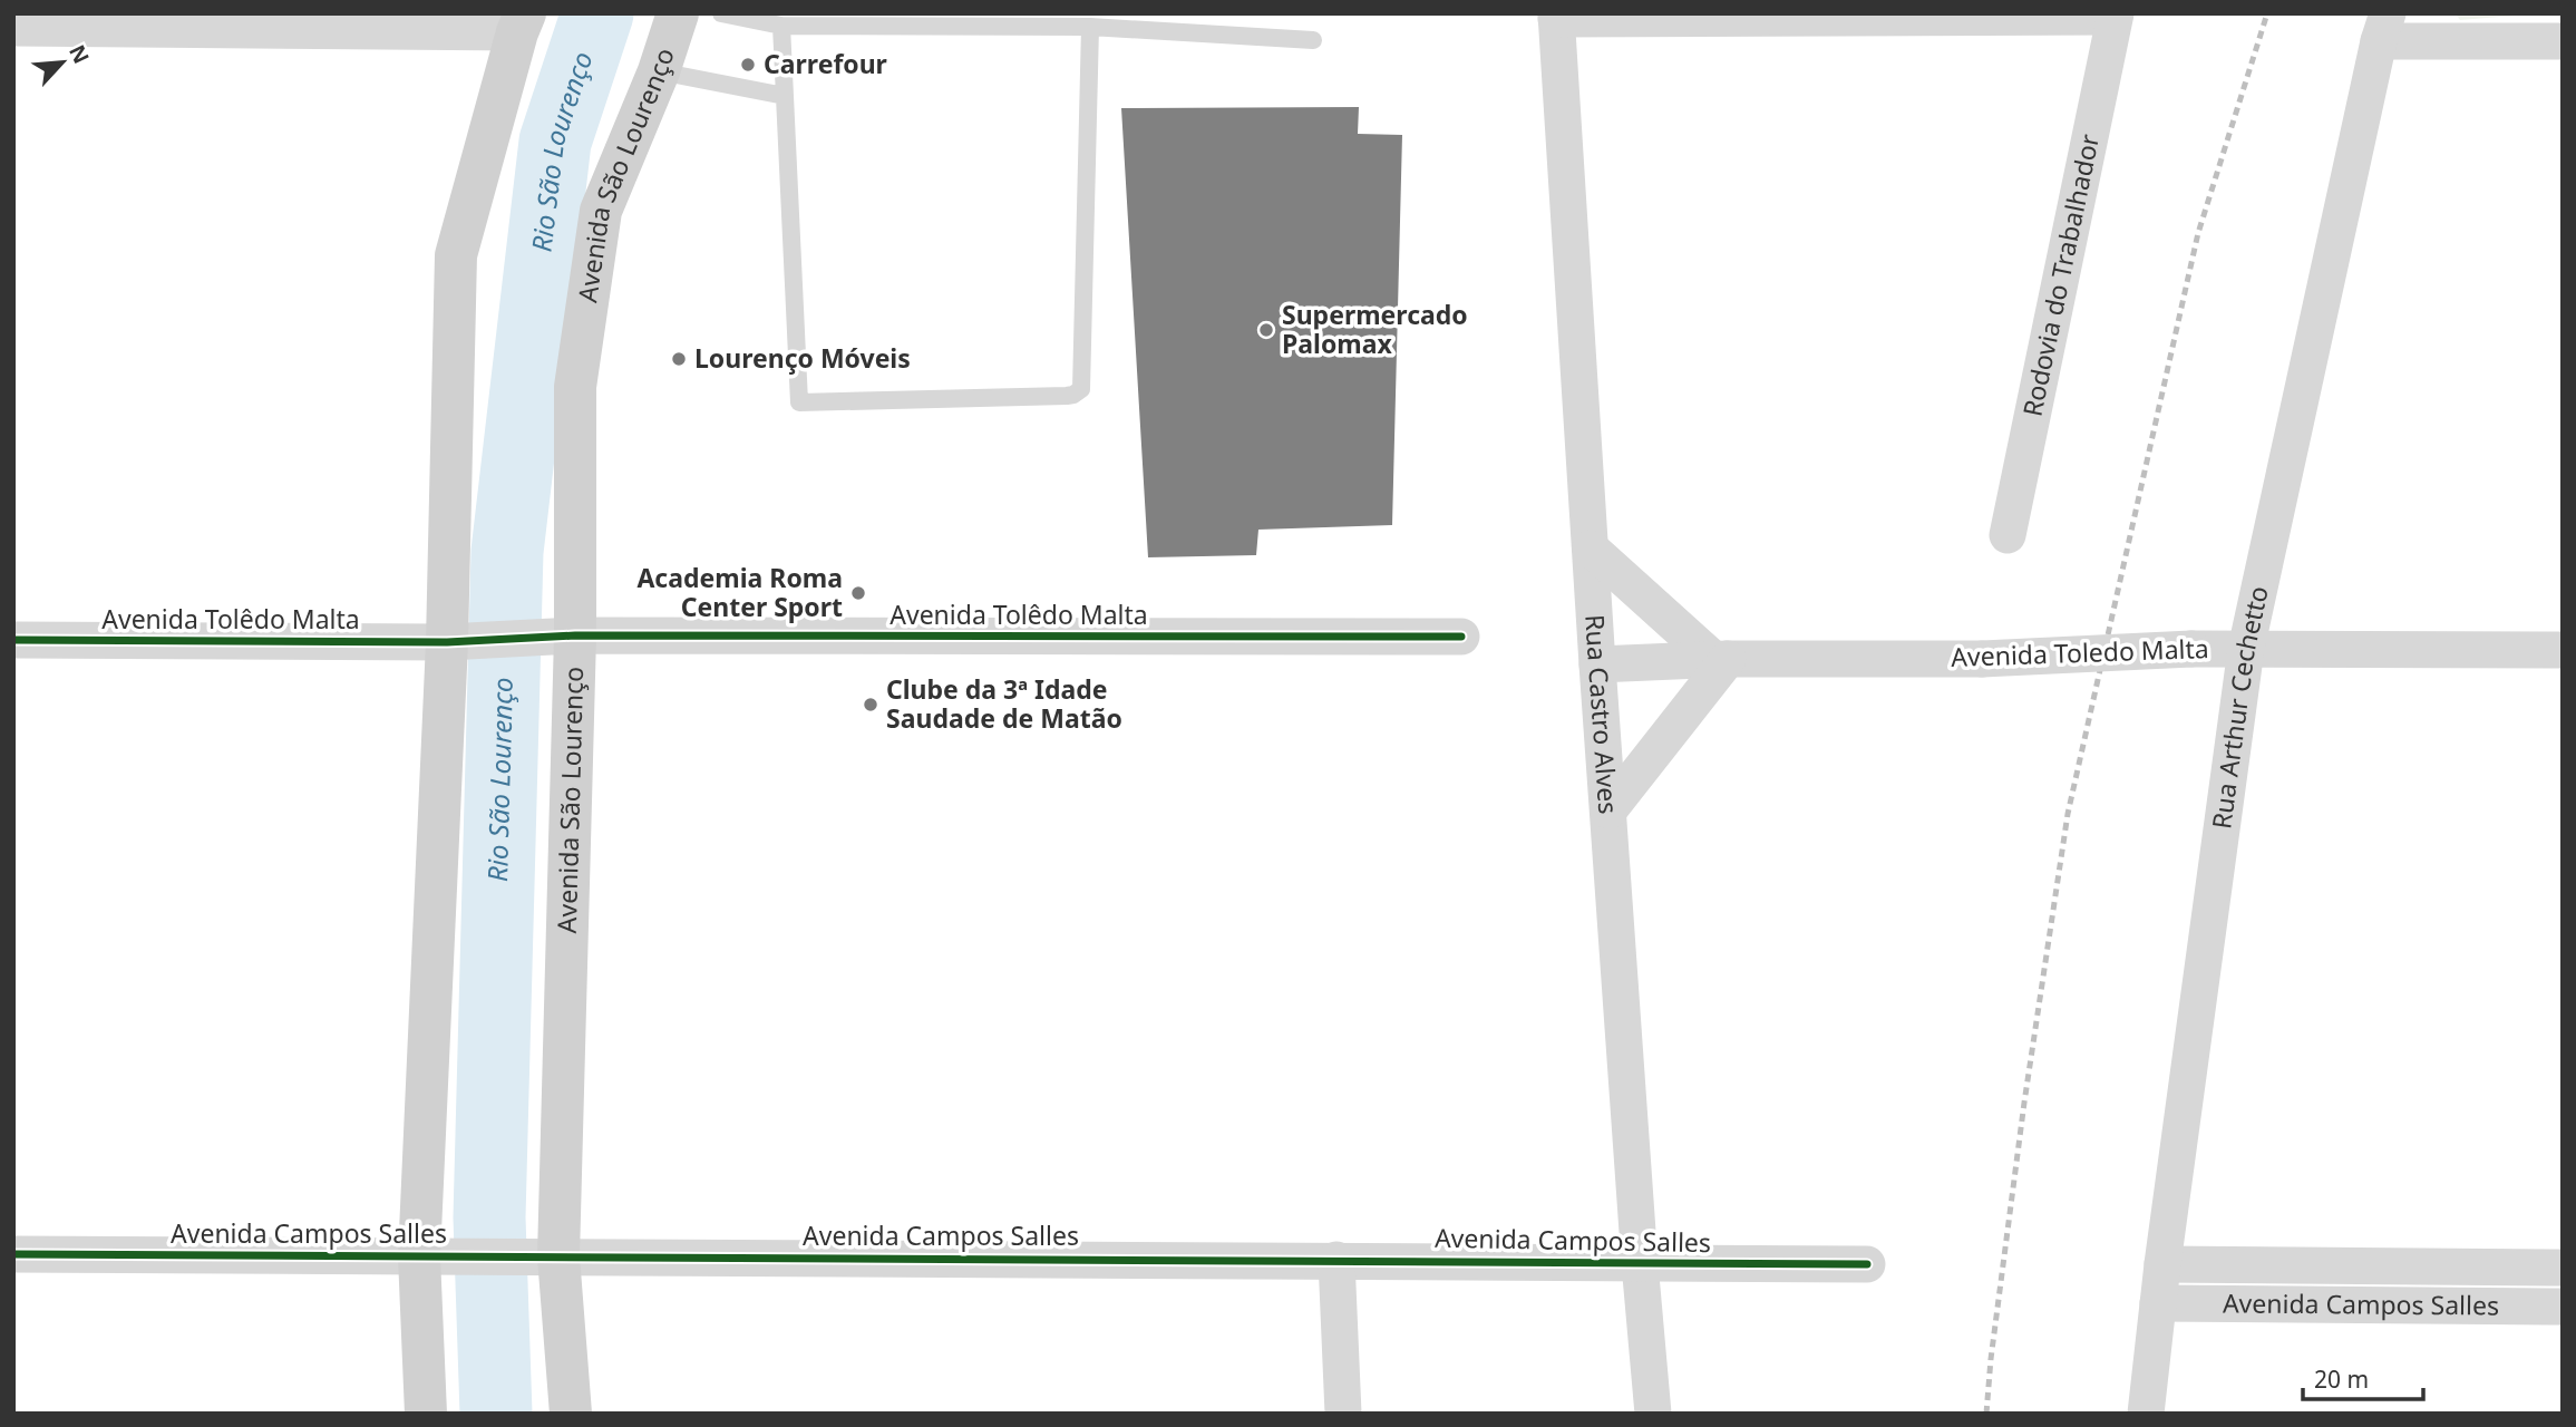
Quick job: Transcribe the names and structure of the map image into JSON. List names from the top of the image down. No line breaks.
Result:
{"streets":{"main road":["Avenida São Lourenço"],"street":["Rodovia do Trabalhador","Avenida Tolêdo Malta","Avenida Toledo Malta","Rua Arthur Cechetto","Rua Castro Alves","Avenida Campos Salles"]},"crossings":[["Avenida São Lourenço","Avenida Tolêdo Malta"],["Avenida São Lourenço","Avenida Campos Salles"],["Avenida Toledo Malta","Rua Arthur Cechetto"],["Avenida Toledo Malta","Rua Castro Alves"],["Rua Arthur Cechetto","Avenida Campos Salles"],["Rua Castro Alves","Avenida Campos Salles"]],"water":["Rio São Lourenço"],"places":["Carrefour","Supermercado Palomax","Lourenço Móveis","Academia Roma Center Sport","Clube da 3ª Idade Saudade de Matão"],"scale_bar":"20 m","north":"top right"}
